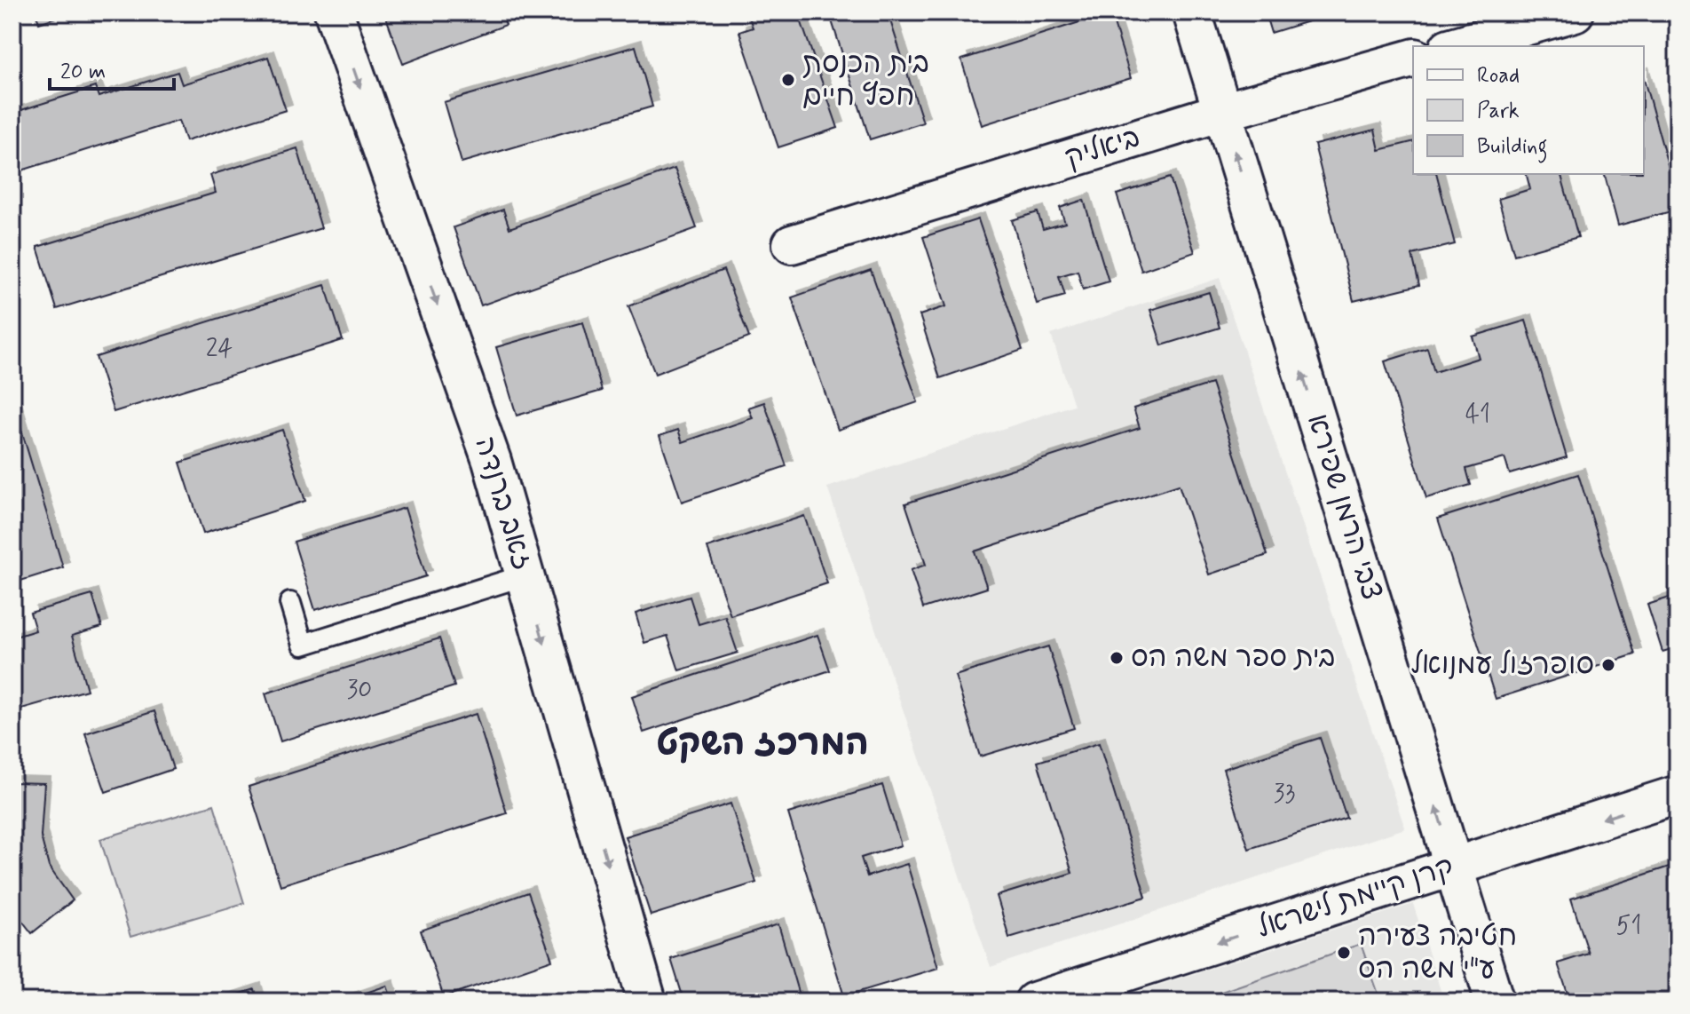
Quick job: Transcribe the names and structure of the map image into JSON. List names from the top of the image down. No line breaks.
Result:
{"streets":{"street":["ביאליק","זאב ברנדה","צבי הרמן שפירא","קרן קיימת לישראל"]},"crossings":[["ביאליק","צבי הרמן שפירא"],["צבי הרמן שפירא","קרן קיימת לישראל"]],"one_way":["זאב ברנדה","צבי הרמן שפירא","קרן קיימת לישראל"],"districts":["המרכז השקט"],"places":["בית הכנסת חפץ חיים","בית ספר משה הס","סופרזול עמנואל","חטיבה צעירה ע\"י משה הס"],"house_numbers":["24","41","30","33","51"],"legend":["Road","Park","Building"],"scale_bar":"20 m"}
